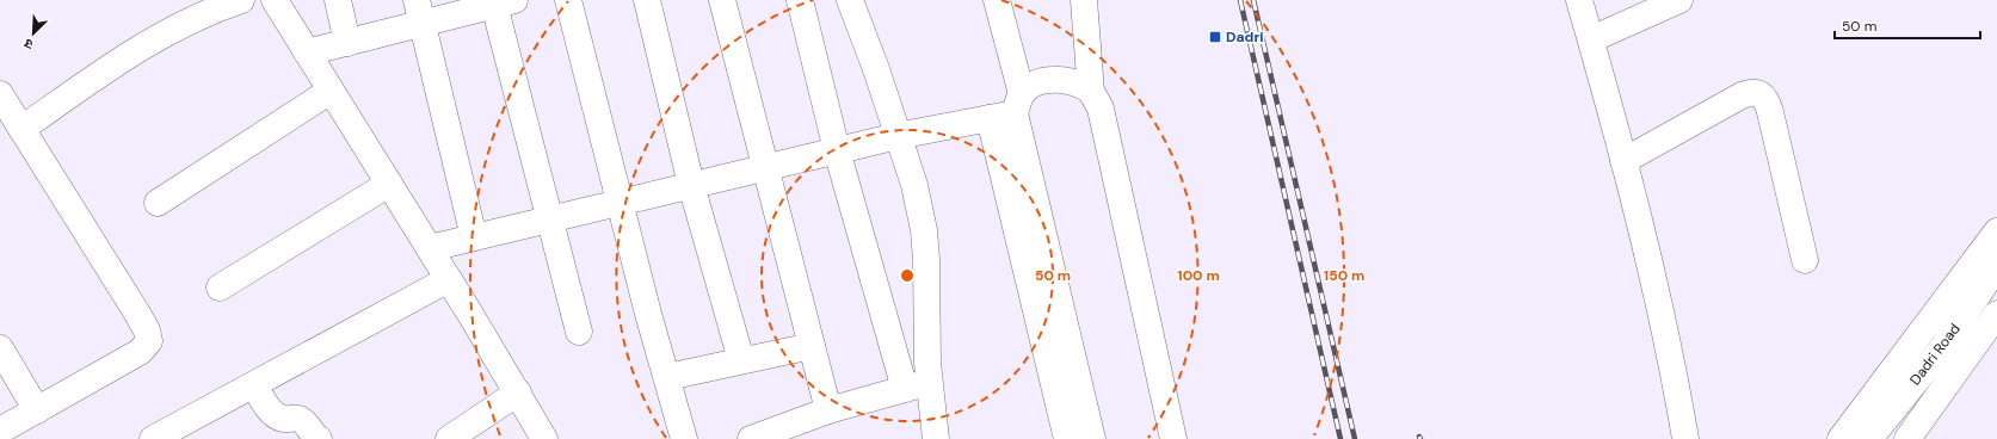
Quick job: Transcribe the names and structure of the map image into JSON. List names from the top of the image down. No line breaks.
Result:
{"streets":{"street":["Dadri Road"]},"places":{"transit":["Dadri"]},"scale_bar":"50 m","north":"bottom left","rings":["50 m","100 m","150 m"]}
